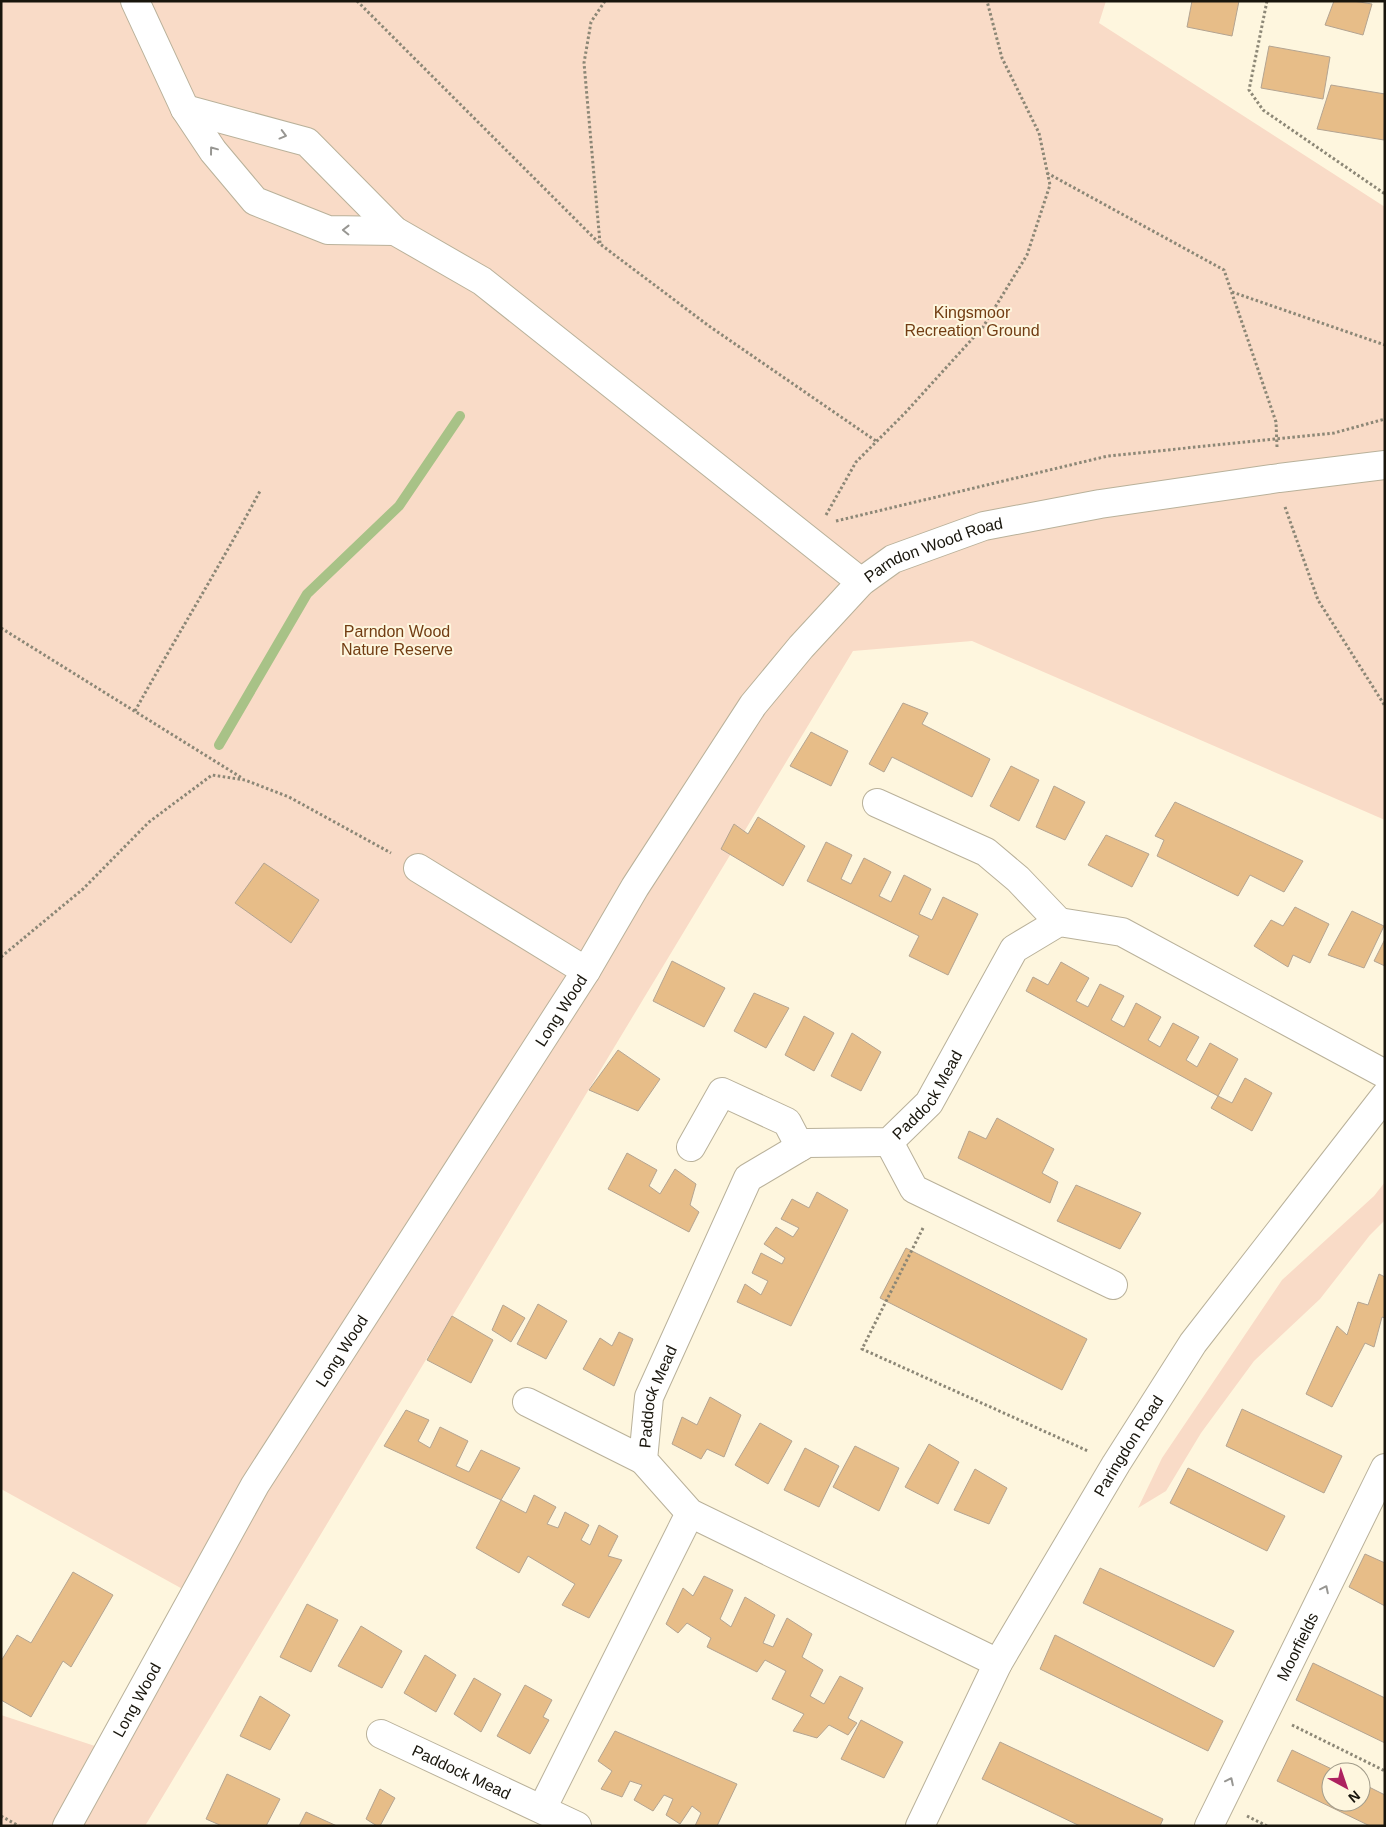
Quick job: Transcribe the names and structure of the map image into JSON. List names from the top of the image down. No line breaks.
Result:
{"streets":{"street":["Parndon Wood Road","Long Wood","Paddock Mead","Paringdon Road","Moorfields"]},"crossings":[["Parndon Wood Road","Long Wood"],["Paddock Mead","Paringdon Road"]],"one_way":["Moorfields"],"parks":["Kingsmoor Recreation Ground","Parndon Wood Nature Reserve"],"north":"bottom right"}
